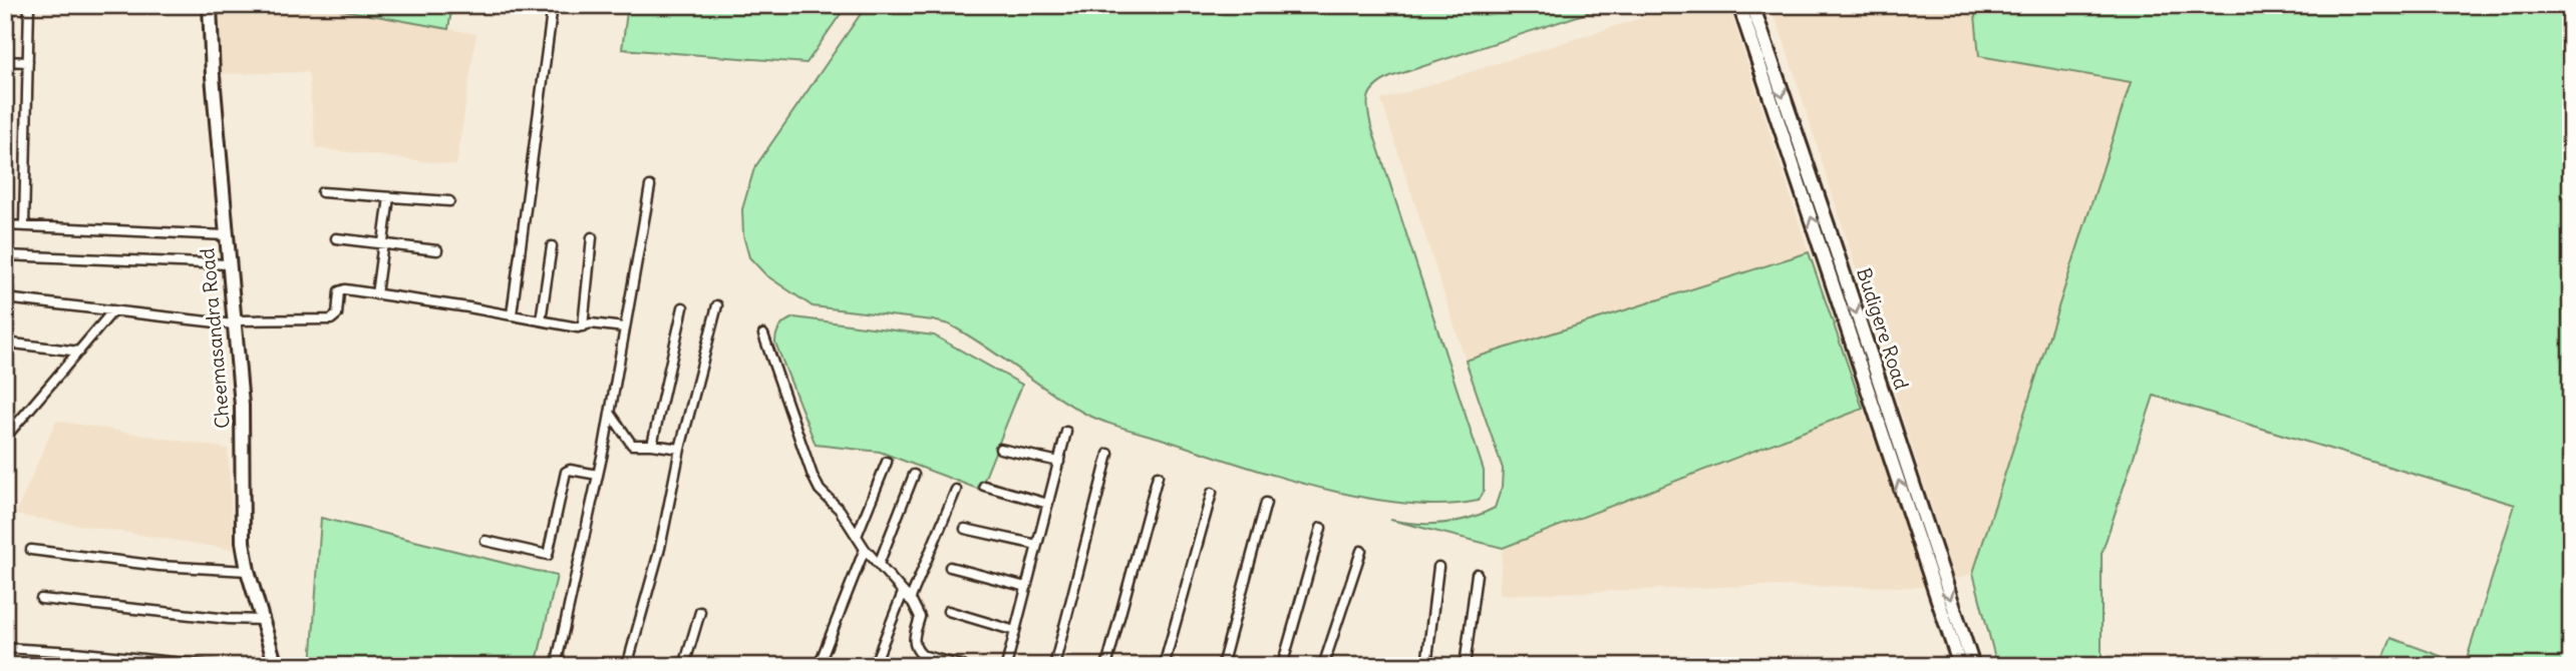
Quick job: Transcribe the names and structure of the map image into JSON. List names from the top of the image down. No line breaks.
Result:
{"streets":{"main road":["Budigere Road","Cheemasandra Road"]}}
